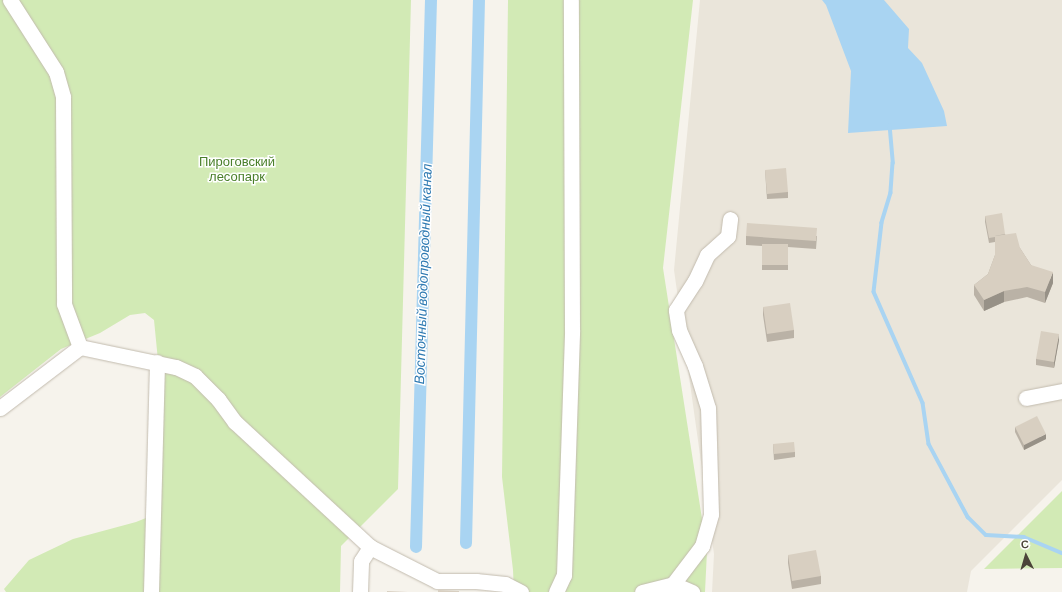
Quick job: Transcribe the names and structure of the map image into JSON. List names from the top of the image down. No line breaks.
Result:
{"water":["Восточный водопроводный канал"],"parks":["Пироговский лесопарк"],"north":"top"}
